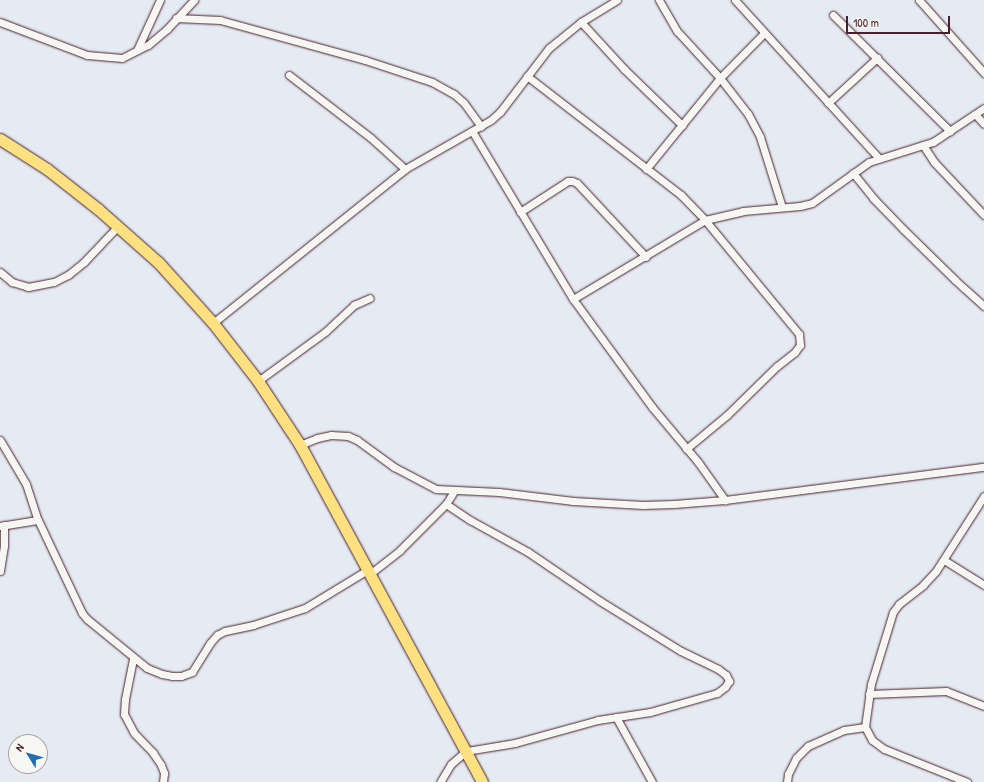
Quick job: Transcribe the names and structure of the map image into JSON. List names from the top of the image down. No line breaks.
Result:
{"scale_bar":"100 m","north":"top left"}
